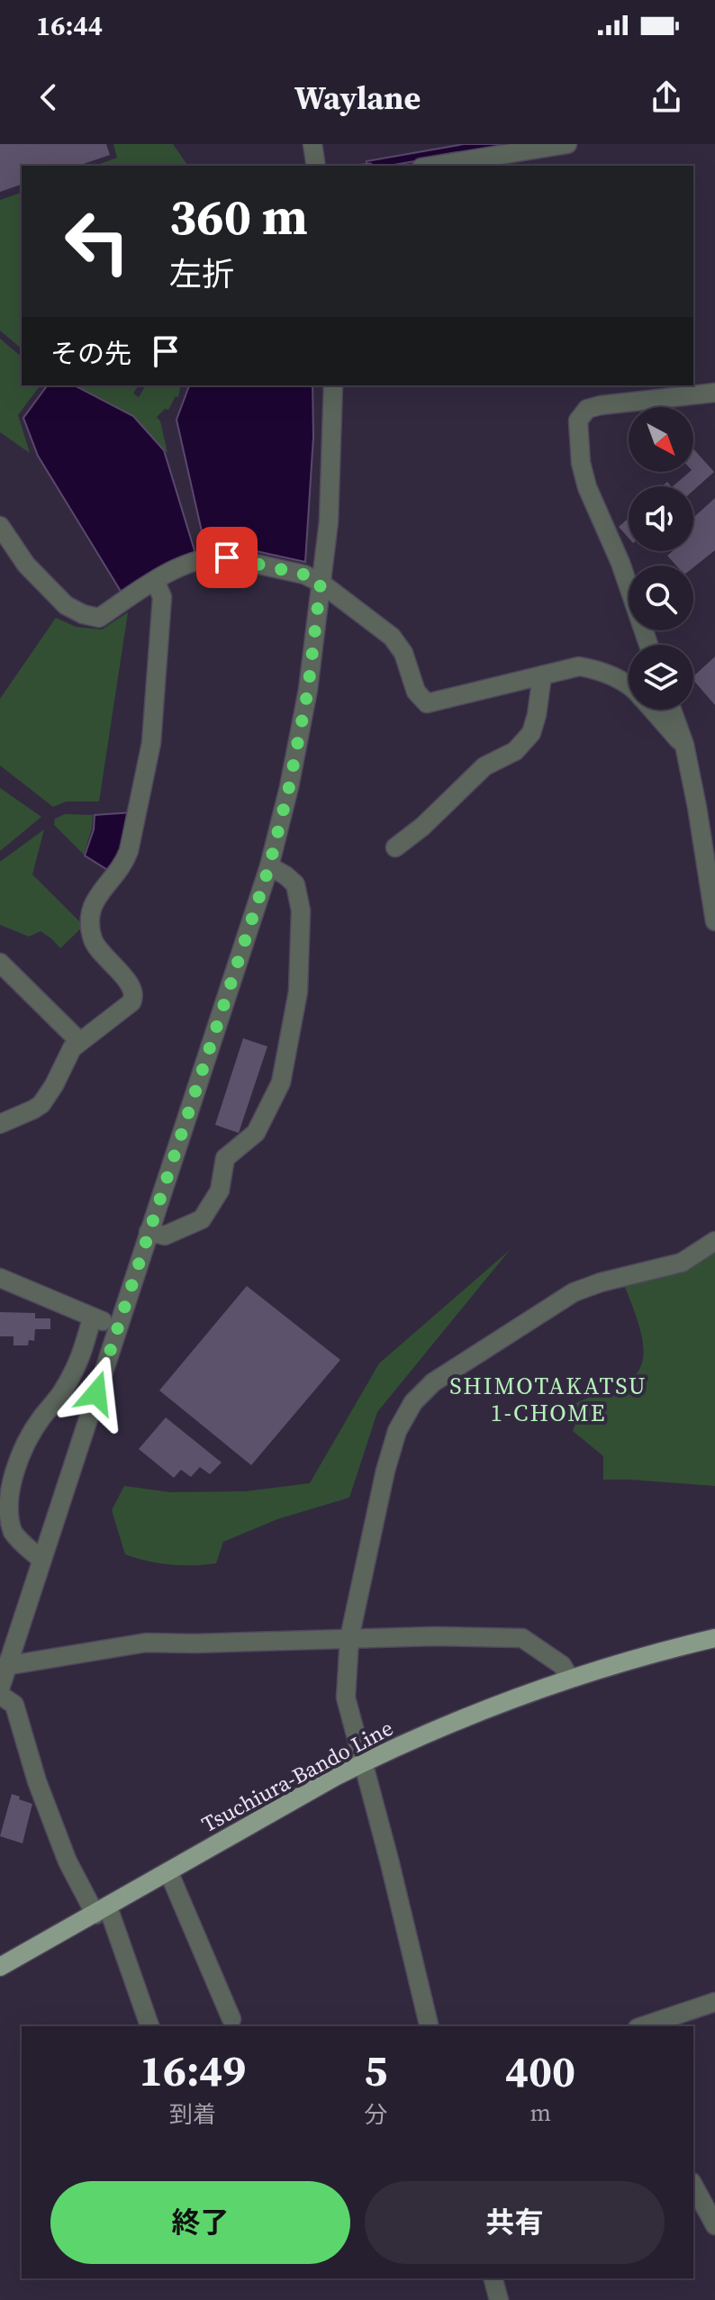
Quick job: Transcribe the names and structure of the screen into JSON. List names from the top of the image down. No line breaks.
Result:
{"streets":{"main road":["Tsuchiura-Bando Line"]},"districts":["SHIMOTAKATSU 1-CHOME"],"north":"bottom right","page":{"status":"16:44","header":"Waylane","turn":["360 m","左折"],"then":"その先","eta":["16:49","到着","5","分","400","m"],"buttons":["終了","共有"]}}
